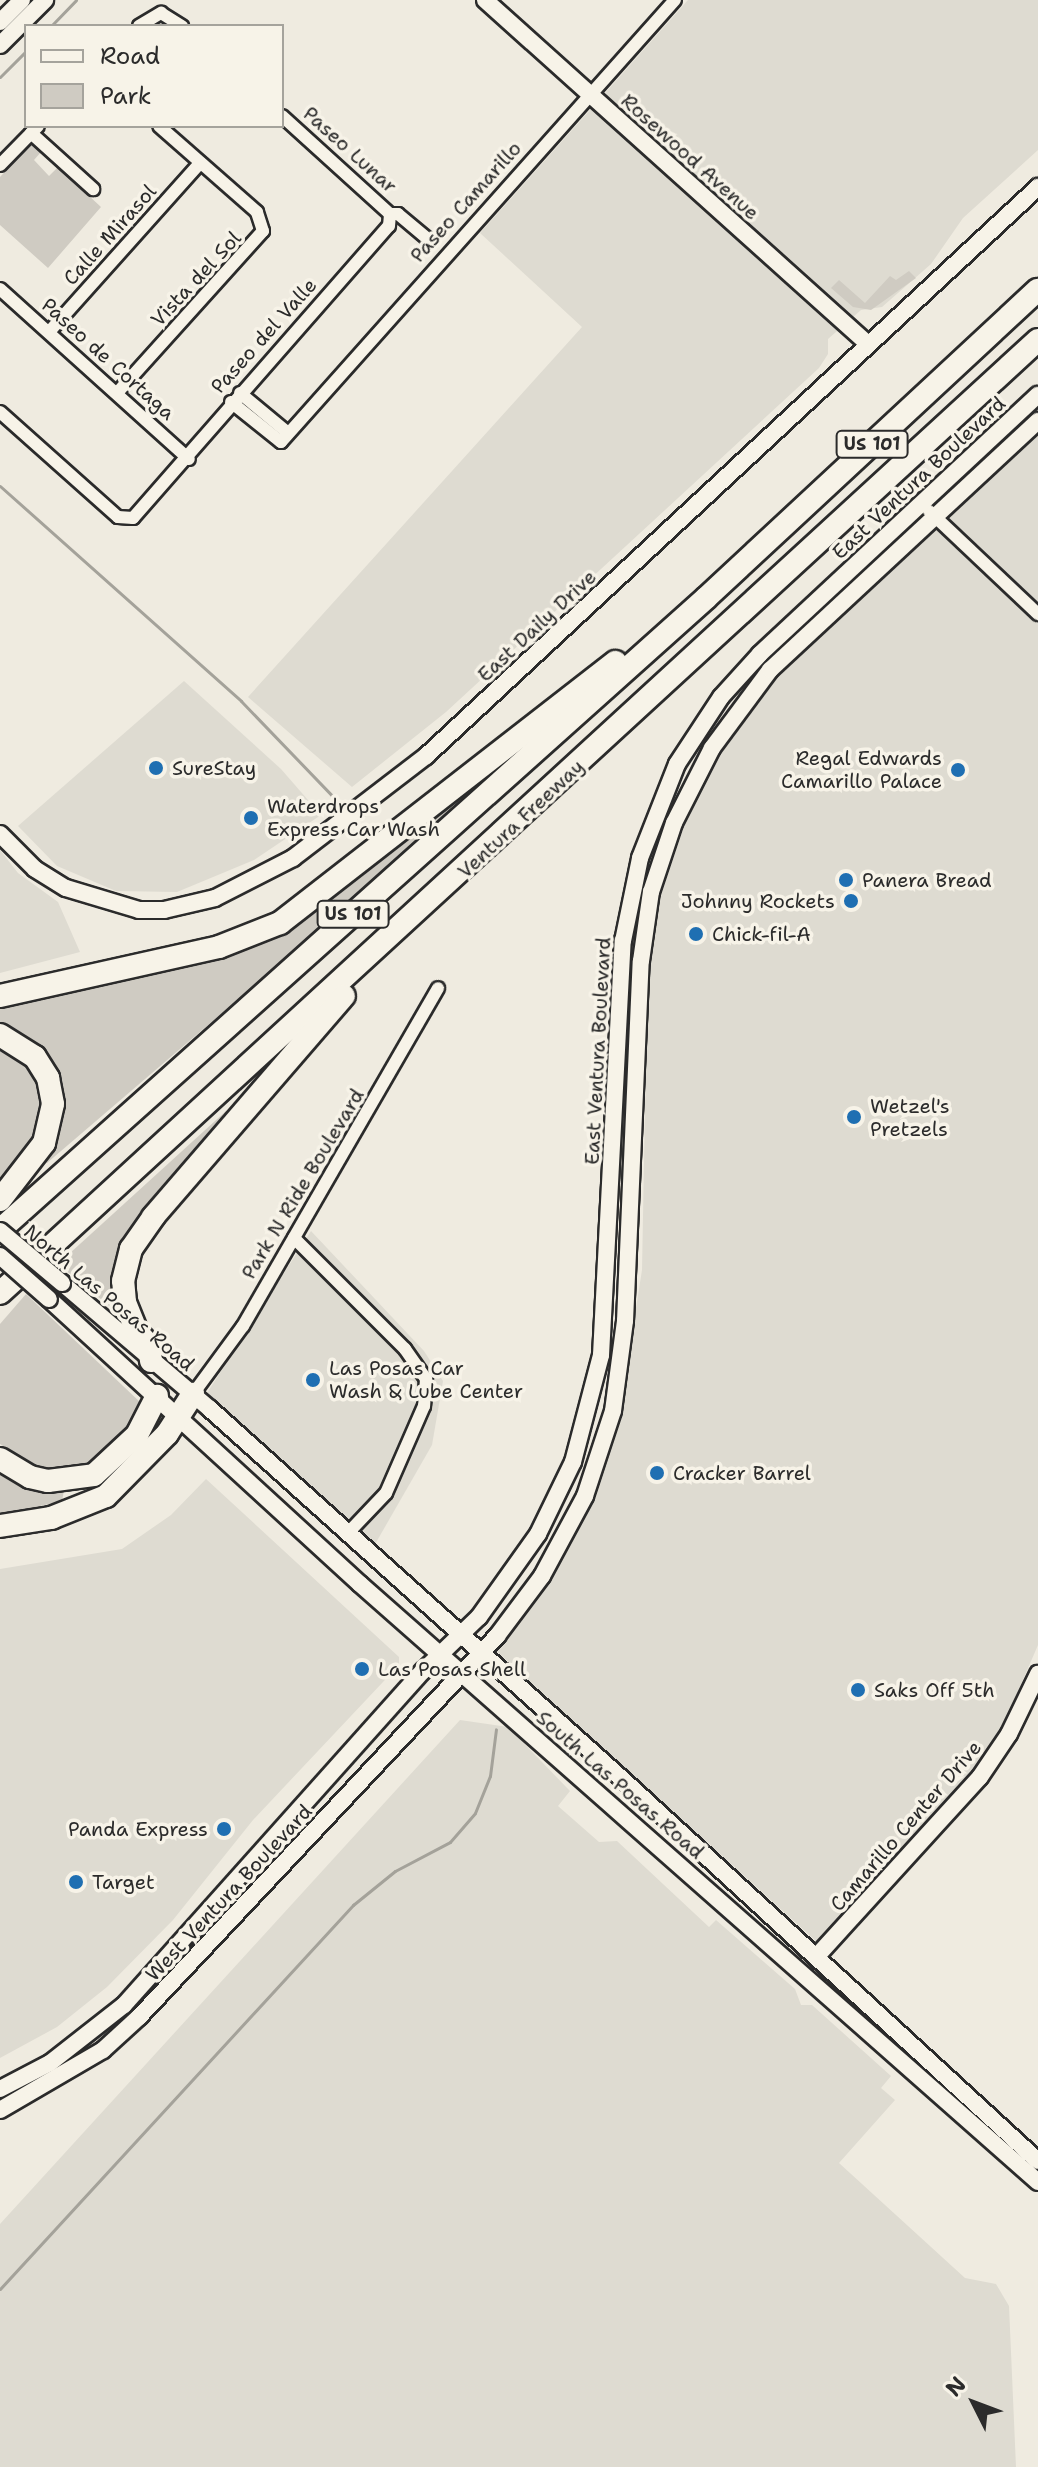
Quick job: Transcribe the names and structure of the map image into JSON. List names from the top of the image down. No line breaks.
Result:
{"streets":{"highway":["US 101","Ventura Freeway"],"main road":["Rosewood Avenue","East Ventura Boulevard","East Daily Drive","North Las Posas Road","South Las Posas Road","Camarillo Center Drive","West Ventura Boulevard"],"street":["Paseo Lunar","Paseo Camarillo","Calle Mirasol","Vista del Sol","Paseo del Valle","Paseo de Cortaga","Park N Ride Boulevard"]},"crossings":[["Paseo Lunar","Paseo del Valle"],["Rosewood Avenue","Paseo Camarillo"],["Rosewood Avenue","East Daily Drive"],["Paseo Camarillo","Paseo del Valle"],["Calle Mirasol","Vista del Sol"],["Calle Mirasol","Paseo de Cortaga"],["Vista del Sol","Paseo de Cortaga"],["Paseo del Valle","Paseo de Cortaga"],["East Ventura Boulevard","South Las Posas Road"],["East Ventura Boulevard","West Ventura Boulevard"],["Ventura Freeway","North Las Posas Road"],["Park N Ride Boulevard","North Las Posas Road"],["Park N Ride Boulevard","South Las Posas Road"],["North Las Posas Road","South Las Posas Road"],["South Las Posas Road","Camarillo Center Drive"],["South Las Posas Road","West Ventura Boulevard"]],"places":["SureStay","Regal Edwards Camarillo Palace","Waterdrops Express Car Wash","Panera Bread","Johnny Rockets","Chick-fil-A","Wetzel's Pretzels","Las Posas Car Wash & Lube Center","Cracker Barrel","Las Posas Shell","Saks Off 5th","Panda Express","Target"],"legend":["Road","Park"],"north":"top left"}
